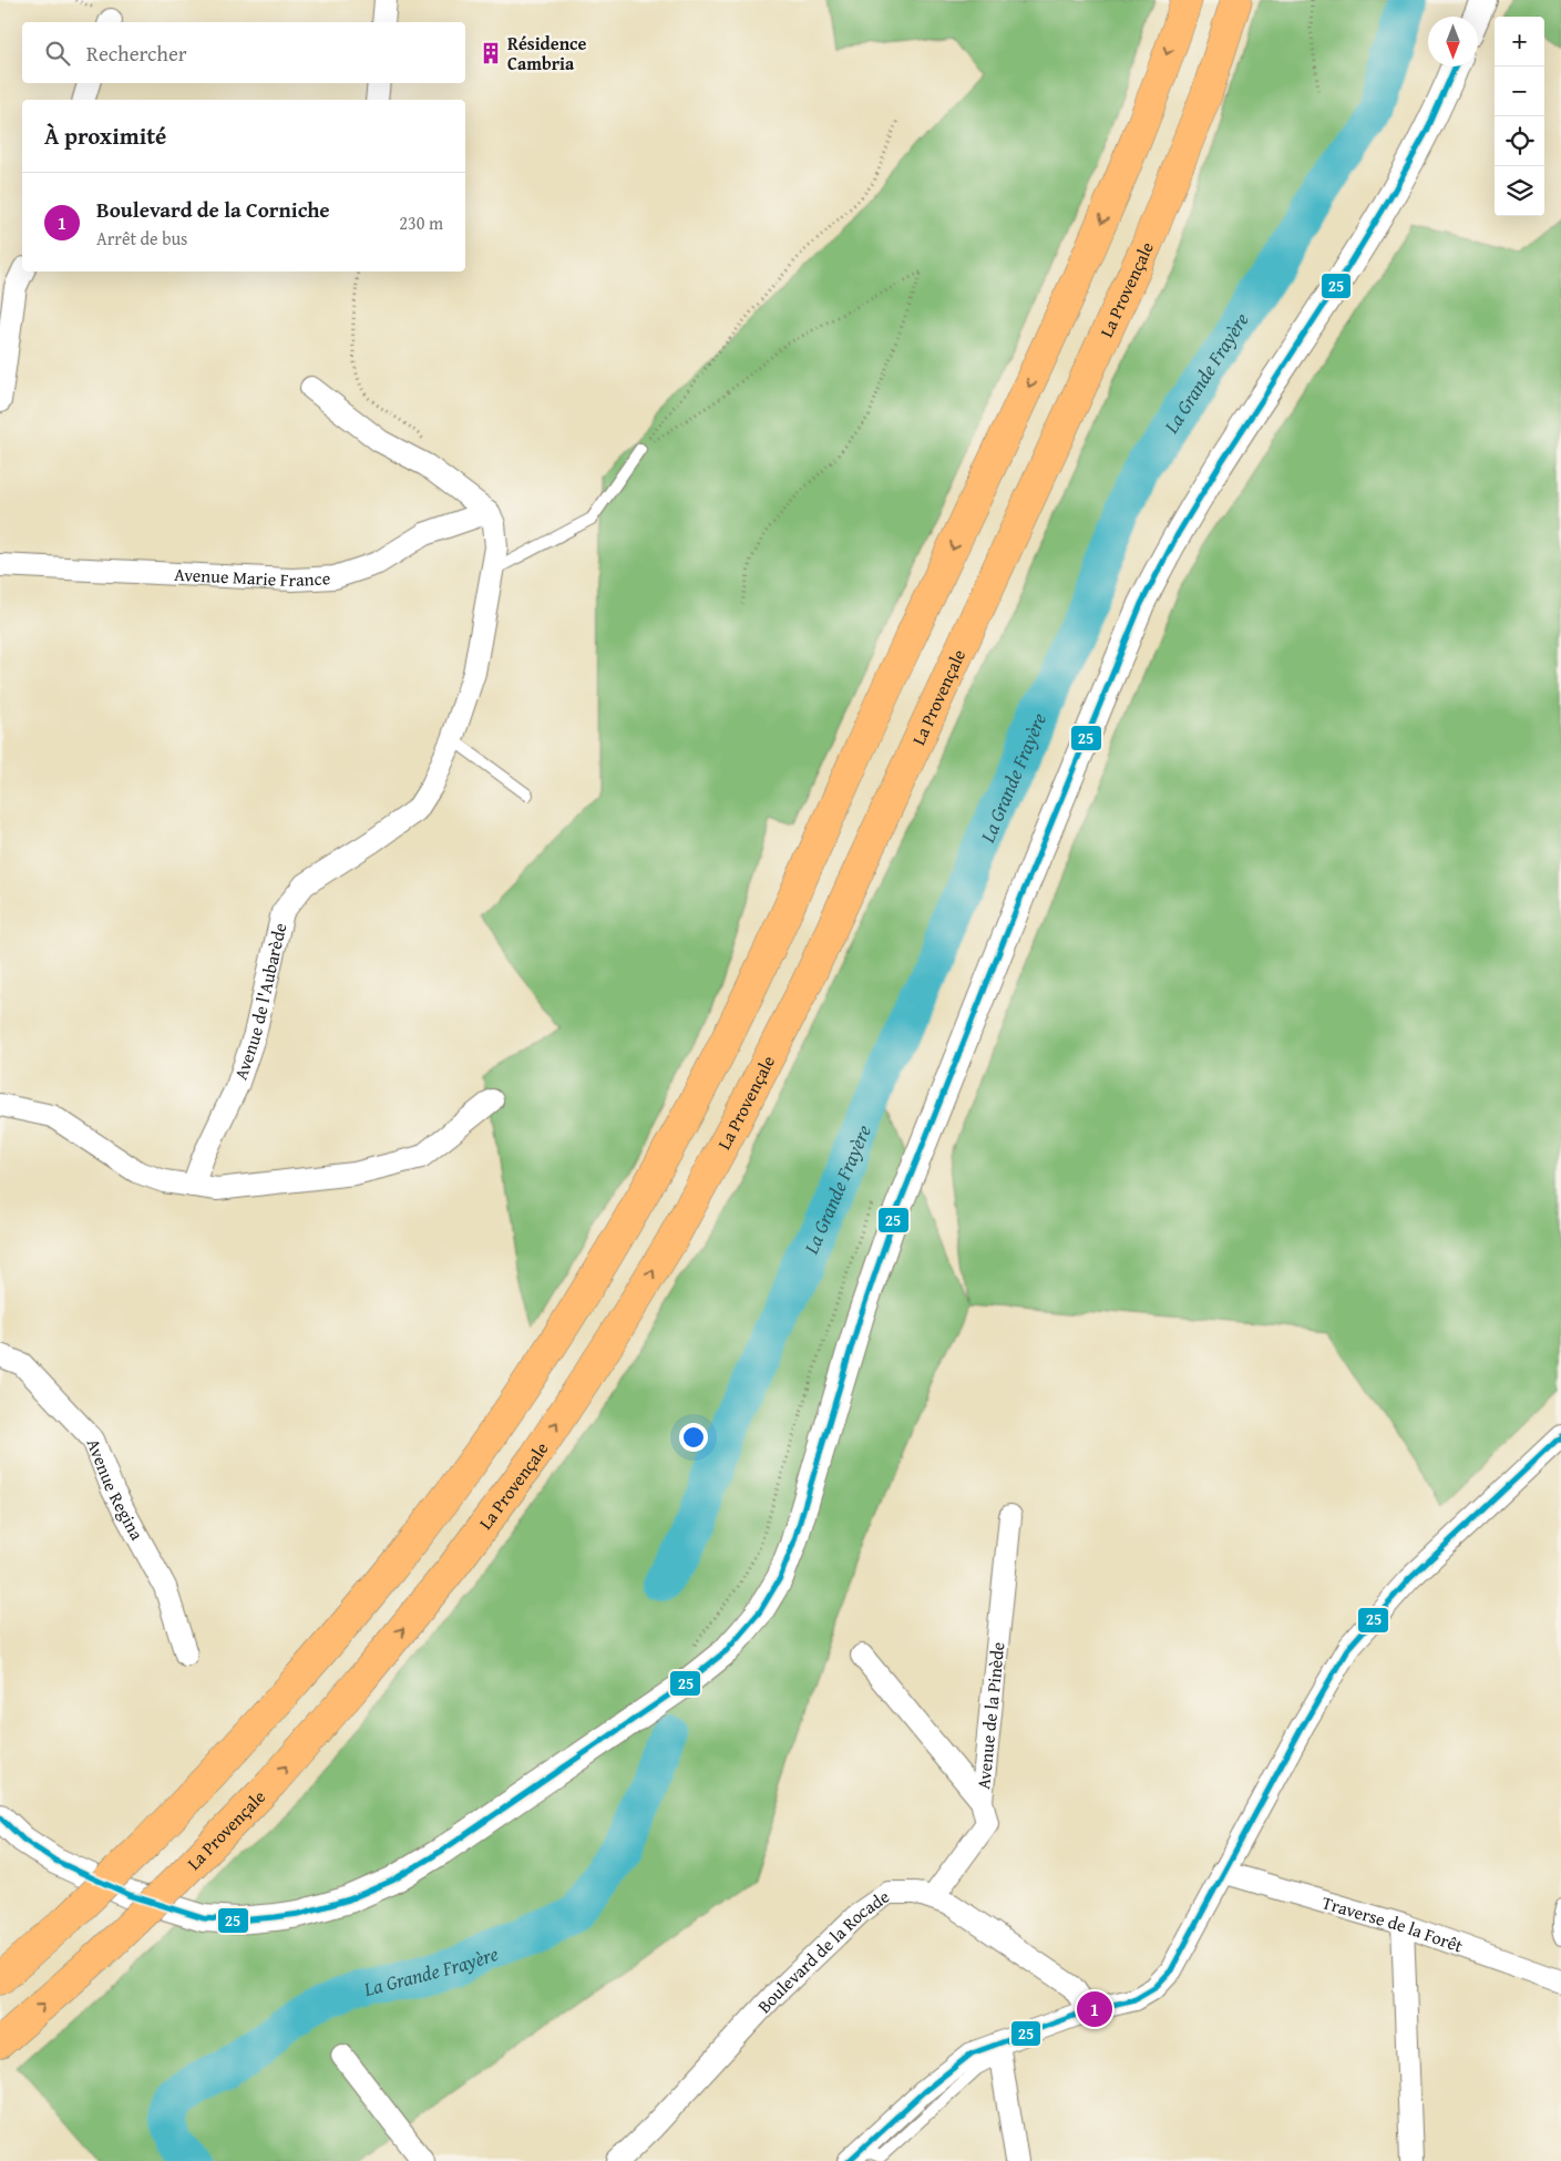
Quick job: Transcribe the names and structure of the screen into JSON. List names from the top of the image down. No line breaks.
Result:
{"streets":{"highway":["La Provençale"],"street":["Avenue Marie France","Avenue de l'Aubarède","Avenue Regina","Avenue de la Pinède","Traverse de la Forêt","Boulevard de la Rocade"]},"crossings":[["Avenue Marie France","Avenue de l'Aubarède"],["Avenue de la Pinède","Boulevard de la Rocade"]],"water":["La Grande Frayère"],"places":{"building":["Résidence Cambria"]},"lines":["transit line 25"],"north":"bottom","page":{"map_buttons":["+","−"],"search":"Rechercher","heading":"À proximité","list":[{"mark":"1","name":"Boulevard de la Corniche","note":"Arrêt de bus","value":"230 m"}],"pins":"1"}}
